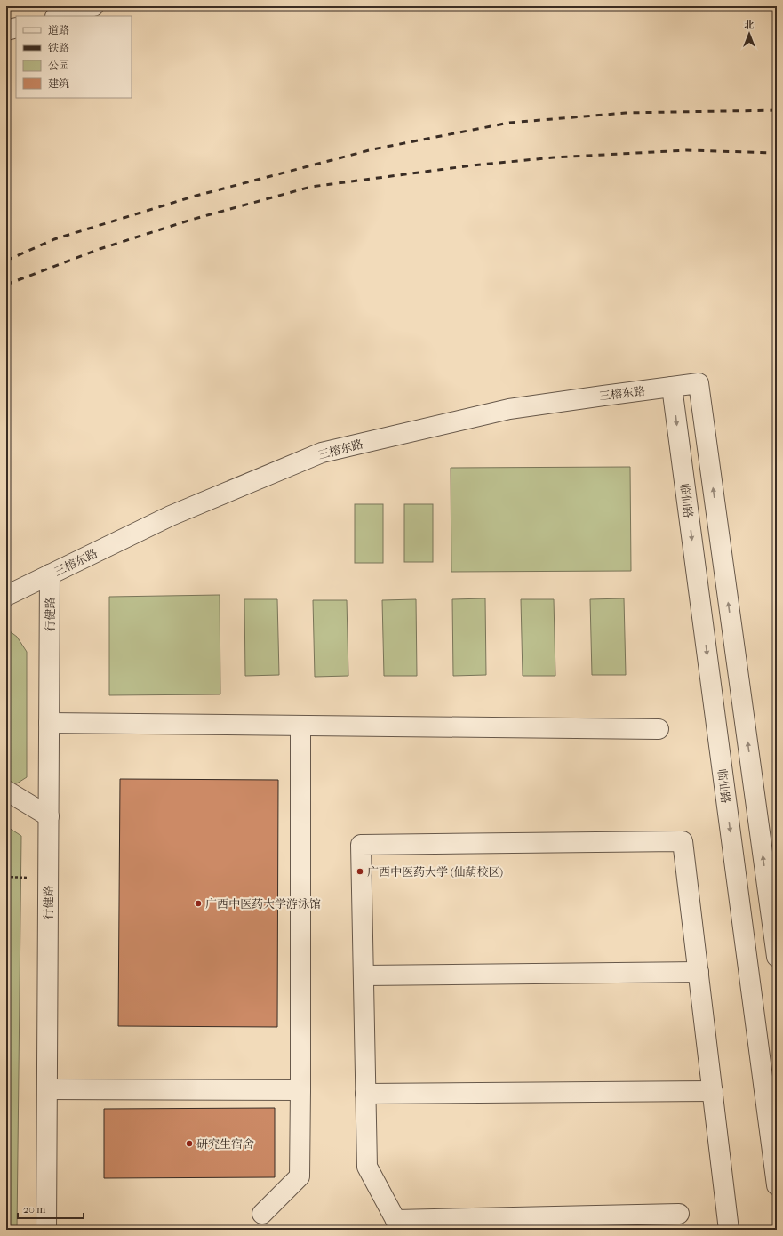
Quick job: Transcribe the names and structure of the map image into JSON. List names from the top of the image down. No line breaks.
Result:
{"streets":{"street":["三榕东路","临仙路","行健路"]},"crossings":[["三榕东路","临仙路"],["三榕东路","行健路"]],"one_way":["三榕东路","临仙路"],"places":["广西中医药大学 (仙葫校区)","广西中医药大学游泳馆","研究生宿舍"],"legend":["道路","铁路","公园","建筑"],"scale_bar":"20 m","north":"top"}
